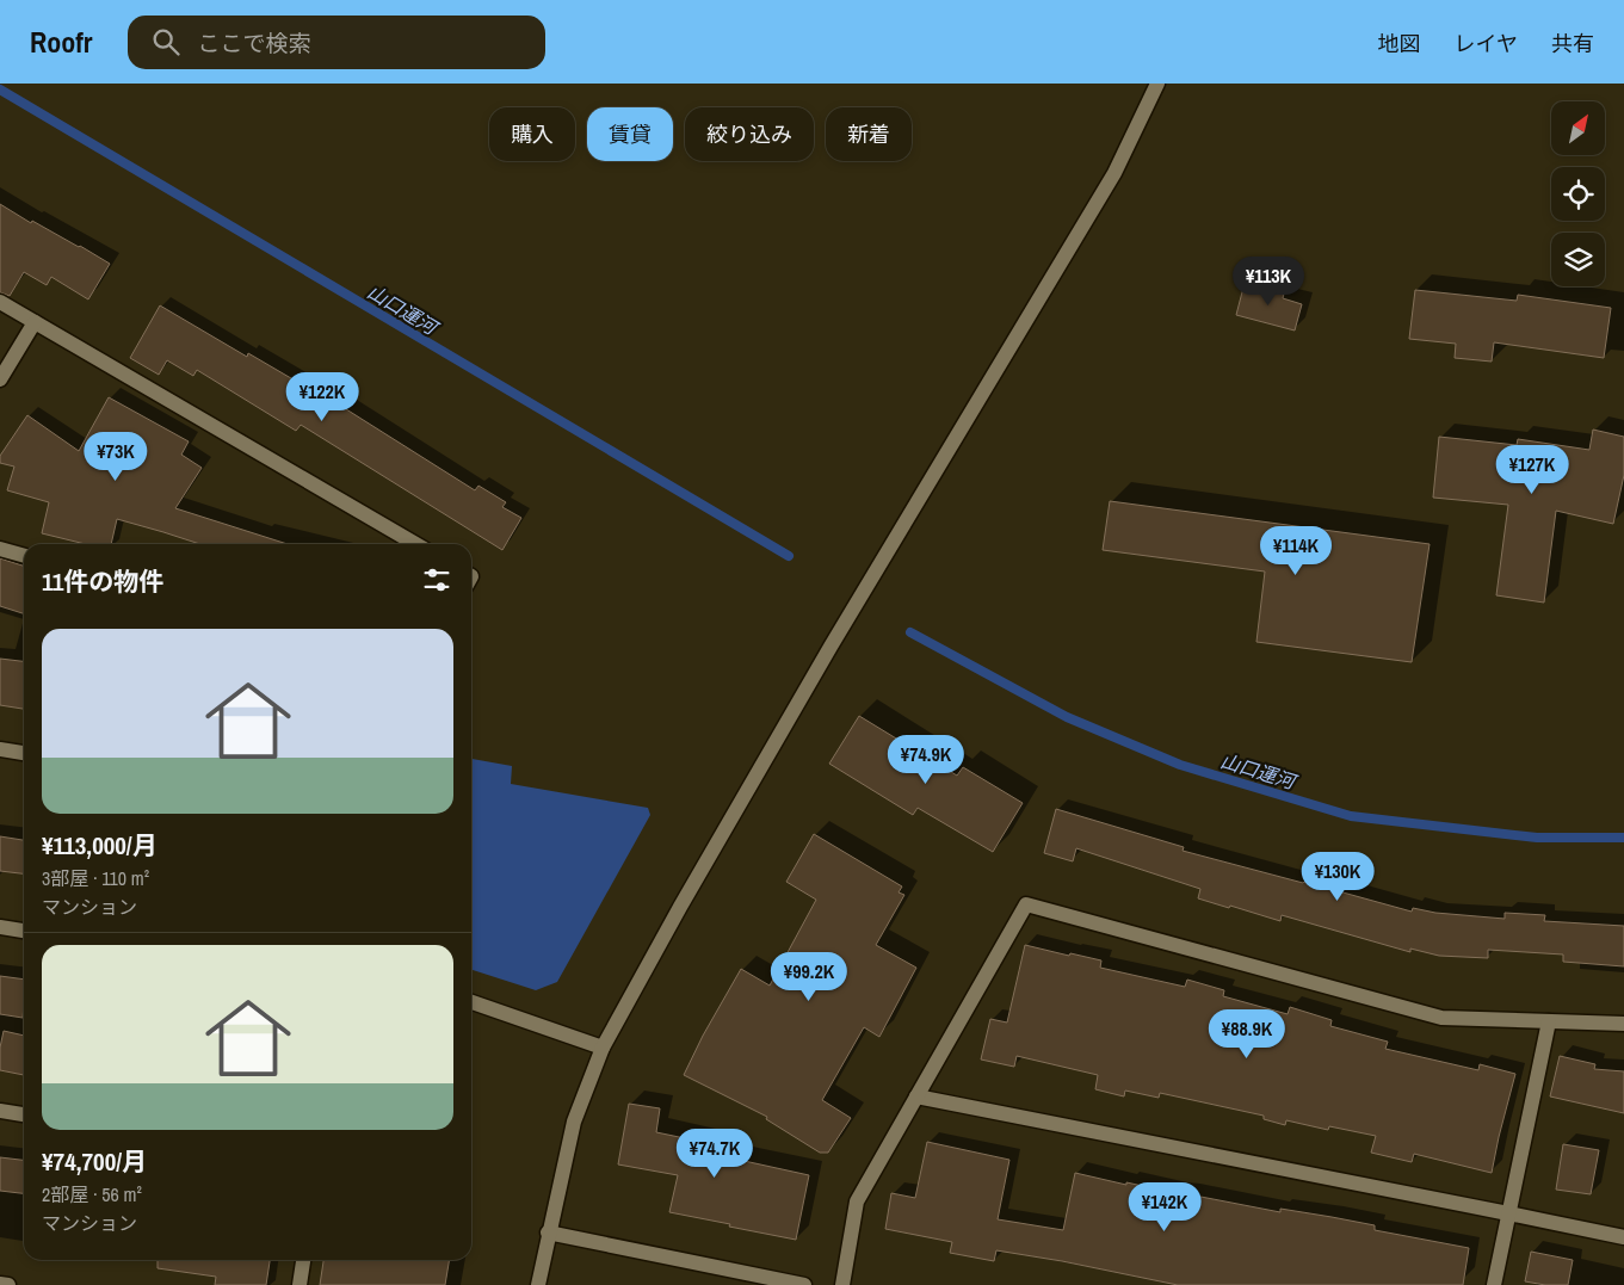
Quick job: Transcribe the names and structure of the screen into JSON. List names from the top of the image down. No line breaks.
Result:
{"water":["山口運河"],"north":"top right","page":{"header":"Roofr","search":"ここで検索","nav":["地図","レイヤ","共有"],"chip":["購入","賃貸","絞り込み","新着"],"price":["¥113K","¥122K","¥73K","¥127K","¥114K","¥74.9K","¥130K","¥99.2K","¥88.9K","¥74.7K","¥142K"],"heading":"11件の物件","list":[{"name":"¥113,000/月","note":"3部屋 · 110 m² · マンション"},{"name":"¥74,700/月","note":"2部屋 · 56 m² · マンション"}]}}
